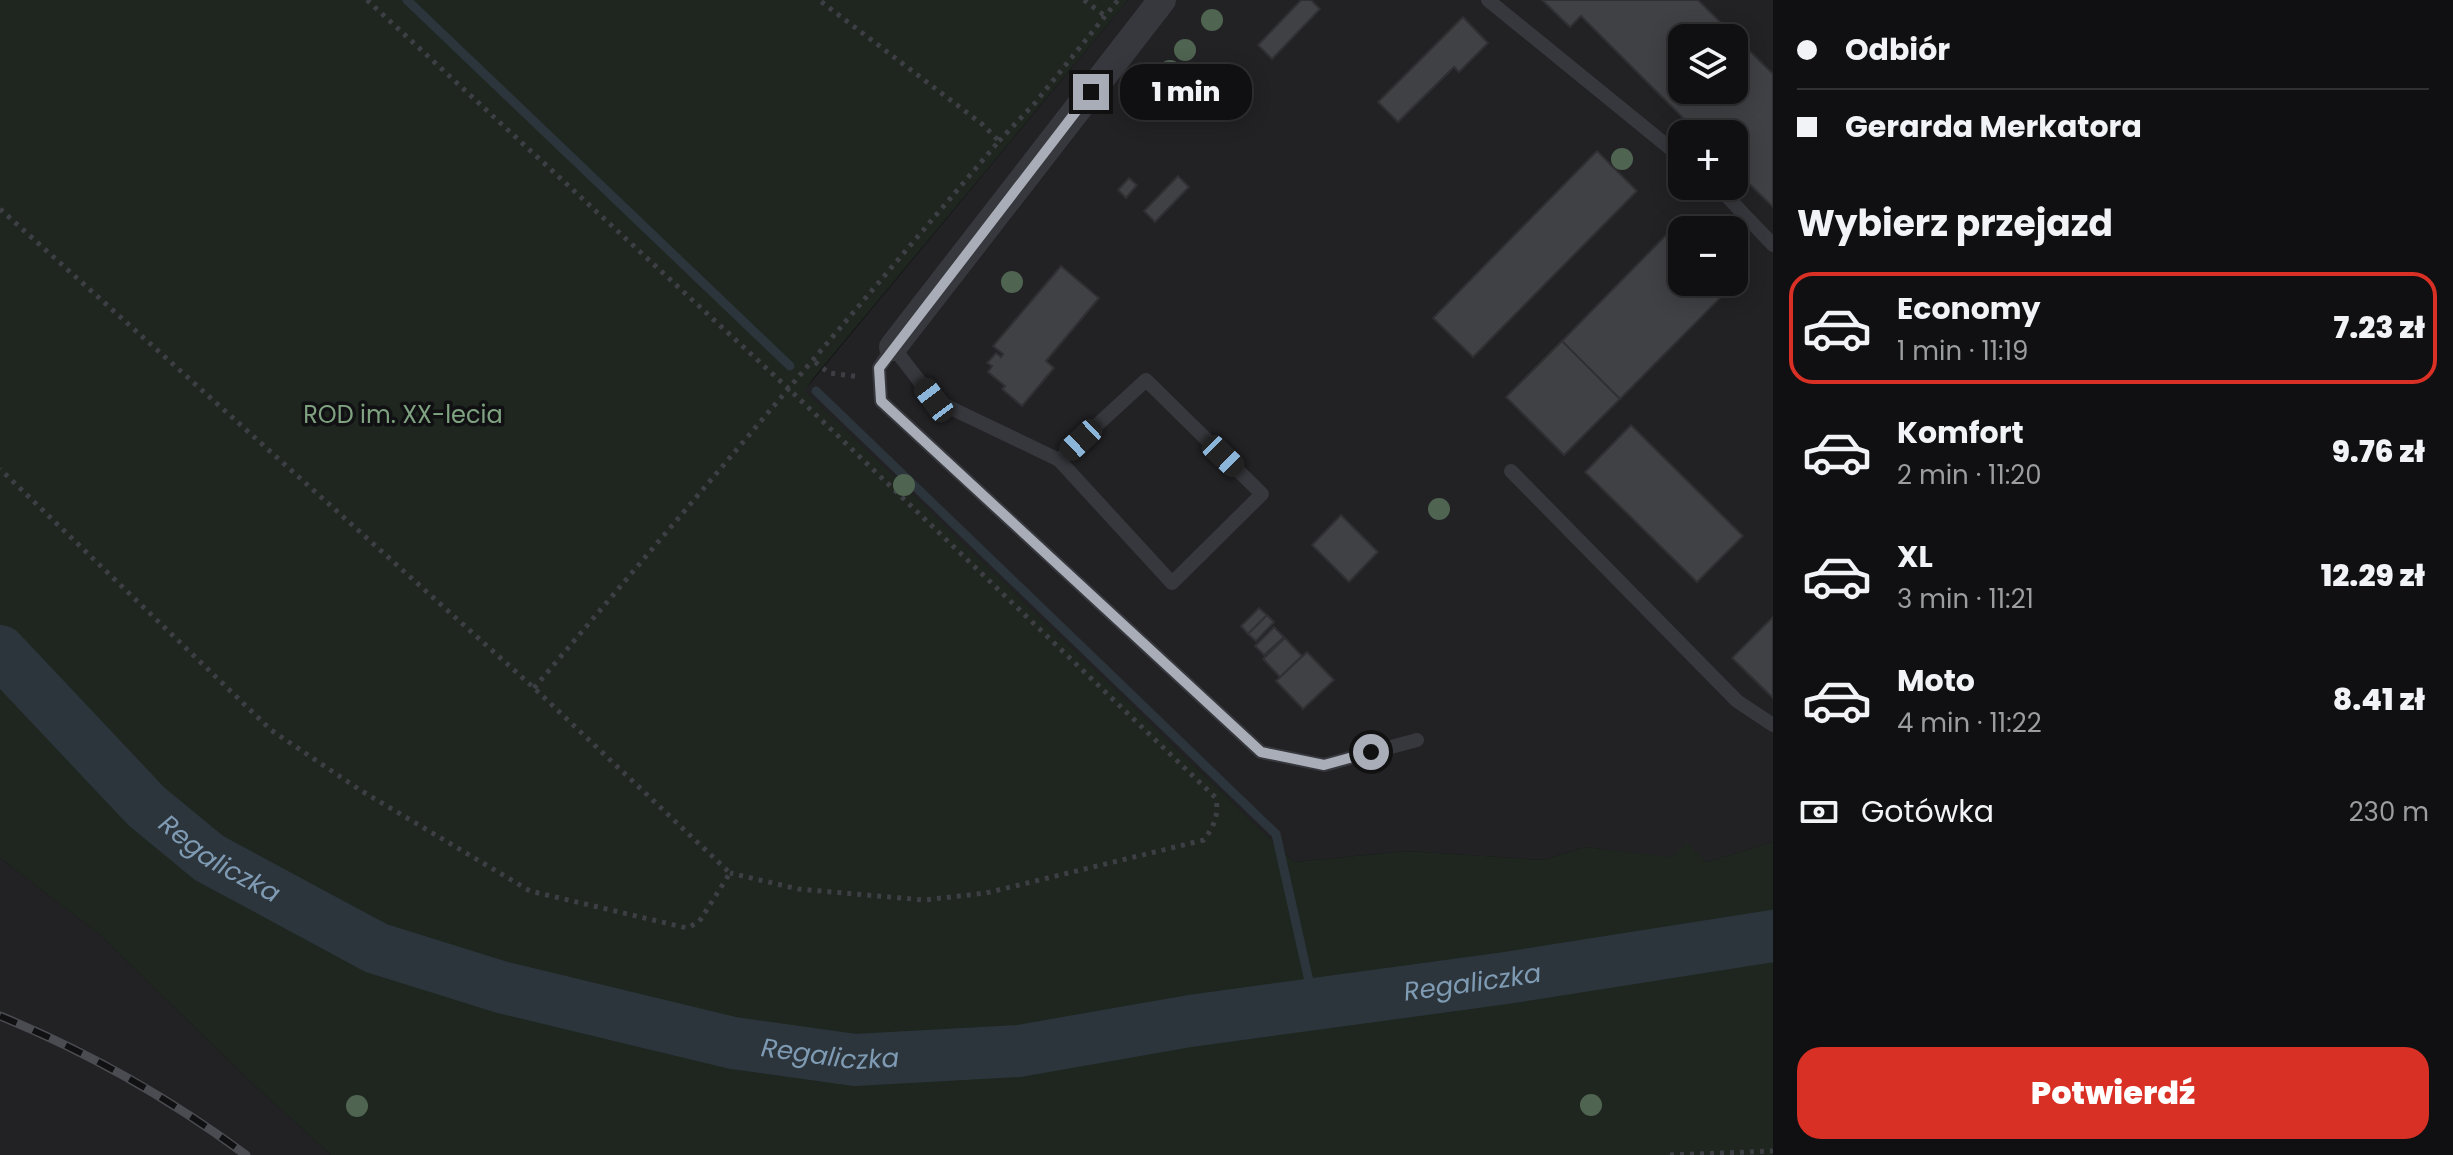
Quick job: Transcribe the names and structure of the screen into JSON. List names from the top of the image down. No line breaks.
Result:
{"water":["Regaliczka"],"parks":["ROD im. XX-lecia"],"page":{"banner":["Odbiór","Gerarda Merkatora"],"map_buttons":["+","−"],"bubble":"1 min","heading":"Wybierz przejazd","list":[{"name":"Economy","note":"1 min · 11:19","value":"7.23 zł"},{"name":"Komfort","note":"2 min · 11:20","value":"9.76 zł"},{"name":"XL","note":"3 min · 11:21","value":"12.29 zł"},{"name":"Moto","note":"4 min · 11:22","value":"8.41 zł"}],"pay":["Gotówka","230 m"],"buttons":"Potwierdź"}}
